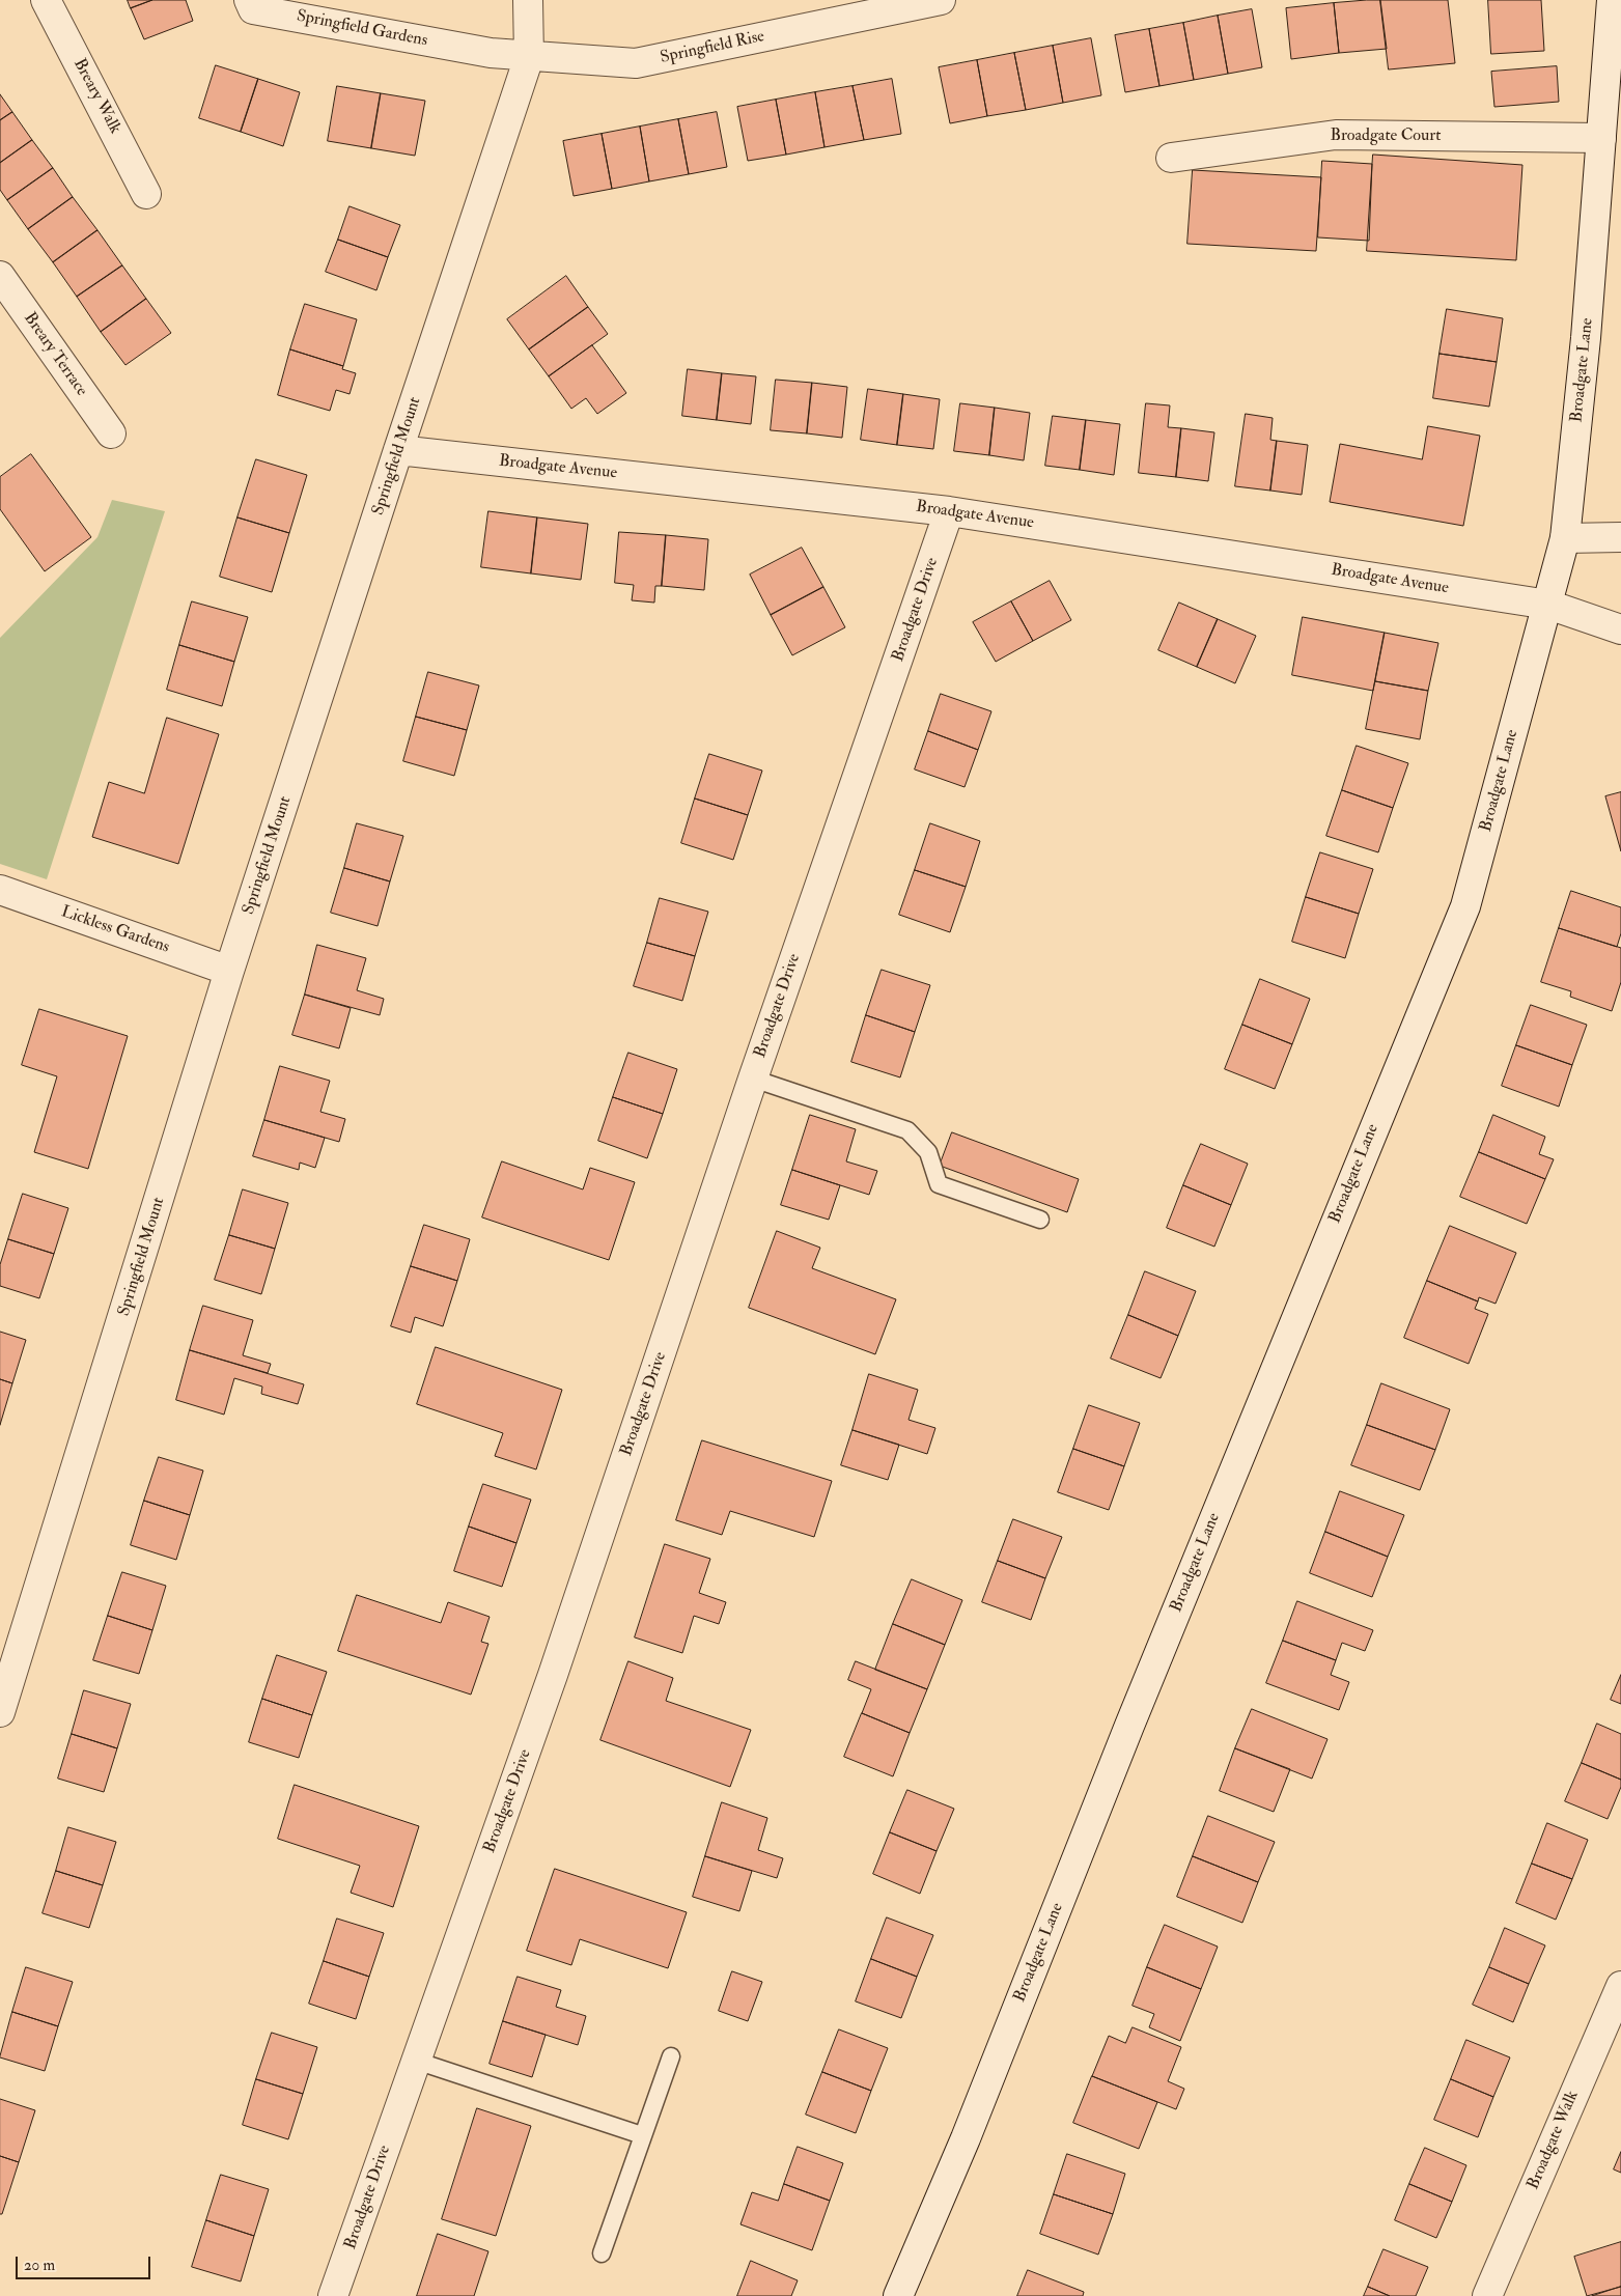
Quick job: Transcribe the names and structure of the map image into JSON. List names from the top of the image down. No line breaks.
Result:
{"streets":{"street":["Springfield Gardens","Springfield Rise","Breary Walk","Broadgate Court","Breary Terrace","Broadgate Lane","Springfield Mount","Broadgate Avenue","Broadgate Drive","Lickless Gardens","Broadgate Walk"]},"crossings":[["Springfield Gardens","Springfield Rise"],["Springfield Rise","Springfield Mount"],["Broadgate Court","Broadgate Lane"],["Broadgate Lane","Broadgate Avenue"],["Springfield Mount","Broadgate Avenue"],["Springfield Mount","Lickless Gardens"],["Broadgate Avenue","Broadgate Drive"]],"scale_bar":"20 m"}
